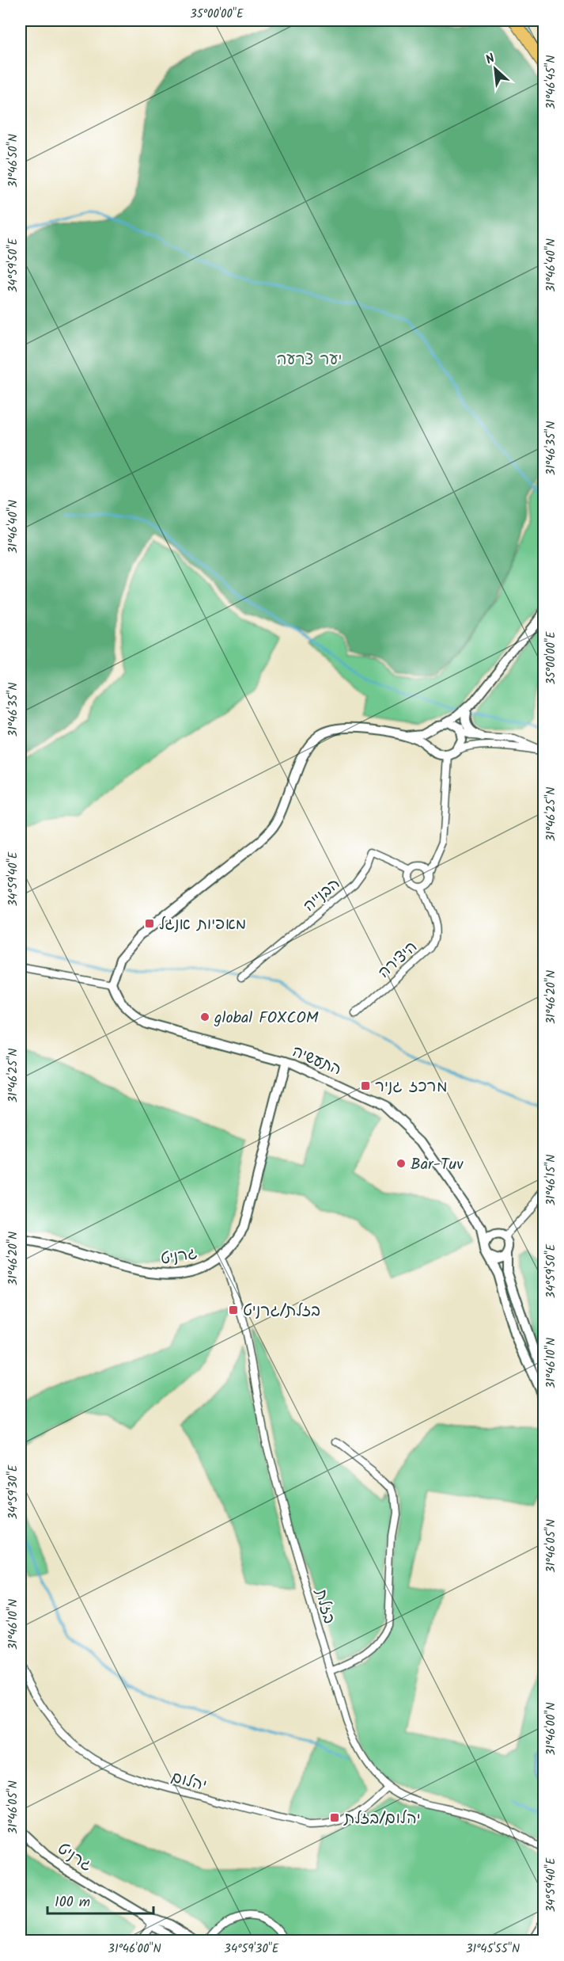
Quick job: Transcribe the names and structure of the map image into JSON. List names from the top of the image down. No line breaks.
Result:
{"streets":{"street":["הבנייה","היצירה","התעשיה","גרניט","בזלת","יהלום"]},"crossings":[["הבנייה","היצירה"],["התעשיה","גרניט"],["גרניט","בזלת"],["בזלת","יהלום"]],"parks":["יער צרעה"],"places":{"transit":["מאפיות אנגל","מרכז גניר","בזלת/גרניט","יהלום/בזלת"],"other":["global FOXCOM","Bar-Tuv"]},"scale_bar":"100 m","north":"top left","coordinates":["35°00'00\"E","31°46'45\"N","31°46'50\"N","34°59'50\"E","31°46'40\"N","31°46'35\"N","31°46'25\"N","34°59'40\"E","31°46'20\"N","31°46'15\"N","31°46'10\"N","34°59'30\"E","31°46'05\"N","31°46'00\"N","31°45'55\"N"]}
